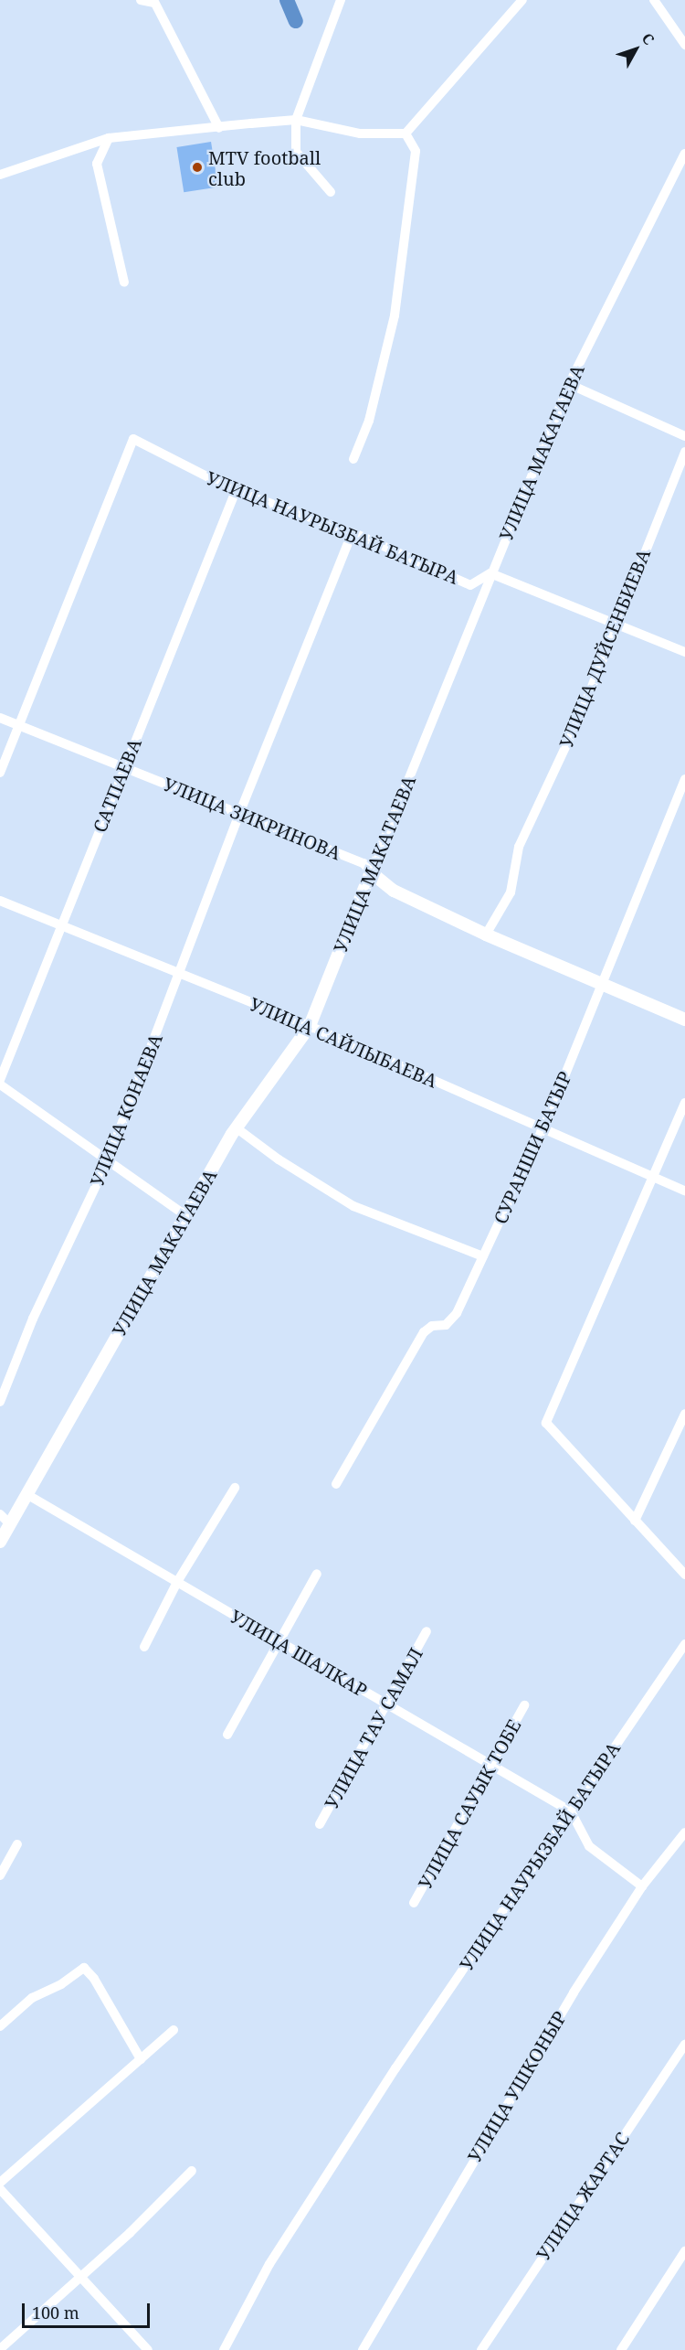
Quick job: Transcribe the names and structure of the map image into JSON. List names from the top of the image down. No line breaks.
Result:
{"streets":{"street":["УЛИЦА МАКАТАЕВА","УЛИЦА НАУРЫЗБАЙ БАТЫРА","УЛИЦА ДУЙСЕНБИЕВА","САТПАЕВА","УЛИЦА ЗИКРИНОВА","УЛИЦА САЙЛЫБАЕВА","УЛИЦА КОНАЕВА","СУРАНШИ БАТЫР","УЛИЦА ШАЛКАР","УЛИЦА ТАУ САМАЛ","УЛИЦА САУЫК ТОБЕ","УЛИЦА УШКОНЫР","УЛИЦА ЖАРТАС"]},"crossings":[["УЛИЦА МАКАТАЕВА","УЛИЦА НАУРЫЗБАЙ БАТЫРА"],["УЛИЦА МАКАТАЕВА","УЛИЦА ЗИКРИНОВА"],["УЛИЦА МАКАТАЕВА","УЛИЦА САЙЛЫБАЕВА"],["УЛИЦА МАКАТАЕВА","УЛИЦА ШАЛКАР"],["УЛИЦА НАУРЫЗБАЙ БАТЫРА","САТПАЕВА"],["УЛИЦА НАУРЫЗБАЙ БАТЫРА","УЛИЦА ЗИКРИНОВА"],["УЛИЦА НАУРЫЗБАЙ БАТЫРА","УЛИЦА КОНАЕВА"],["УЛИЦА НАУРЫЗБАЙ БАТЫРА","УЛИЦА ШАЛКАР"],["УЛИЦА ДУЙСЕНБИЕВА","УЛИЦА ЗИКРИНОВА"],["САТПАЕВА","УЛИЦА ЗИКРИНОВА"],["САТПАЕВА","УЛИЦА САЙЛЫБАЕВА"],["УЛИЦА ЗИКРИНОВА","УЛИЦА КОНАЕВА"],["УЛИЦА ЗИКРИНОВА","СУРАНШИ БАТЫР"],["УЛИЦА САЙЛЫБАЕВА","УЛИЦА КОНАЕВА"],["УЛИЦА САЙЛЫБАЕВА","СУРАНШИ БАТЫР"],["УЛИЦА ШАЛКАР","УЛИЦА ТАУ САМАЛ"],["УЛИЦА ШАЛКАР","УЛИЦА САУЫК ТОБЕ"]],"places":["MTV football club"],"scale_bar":"100 m","north":"top right"}
